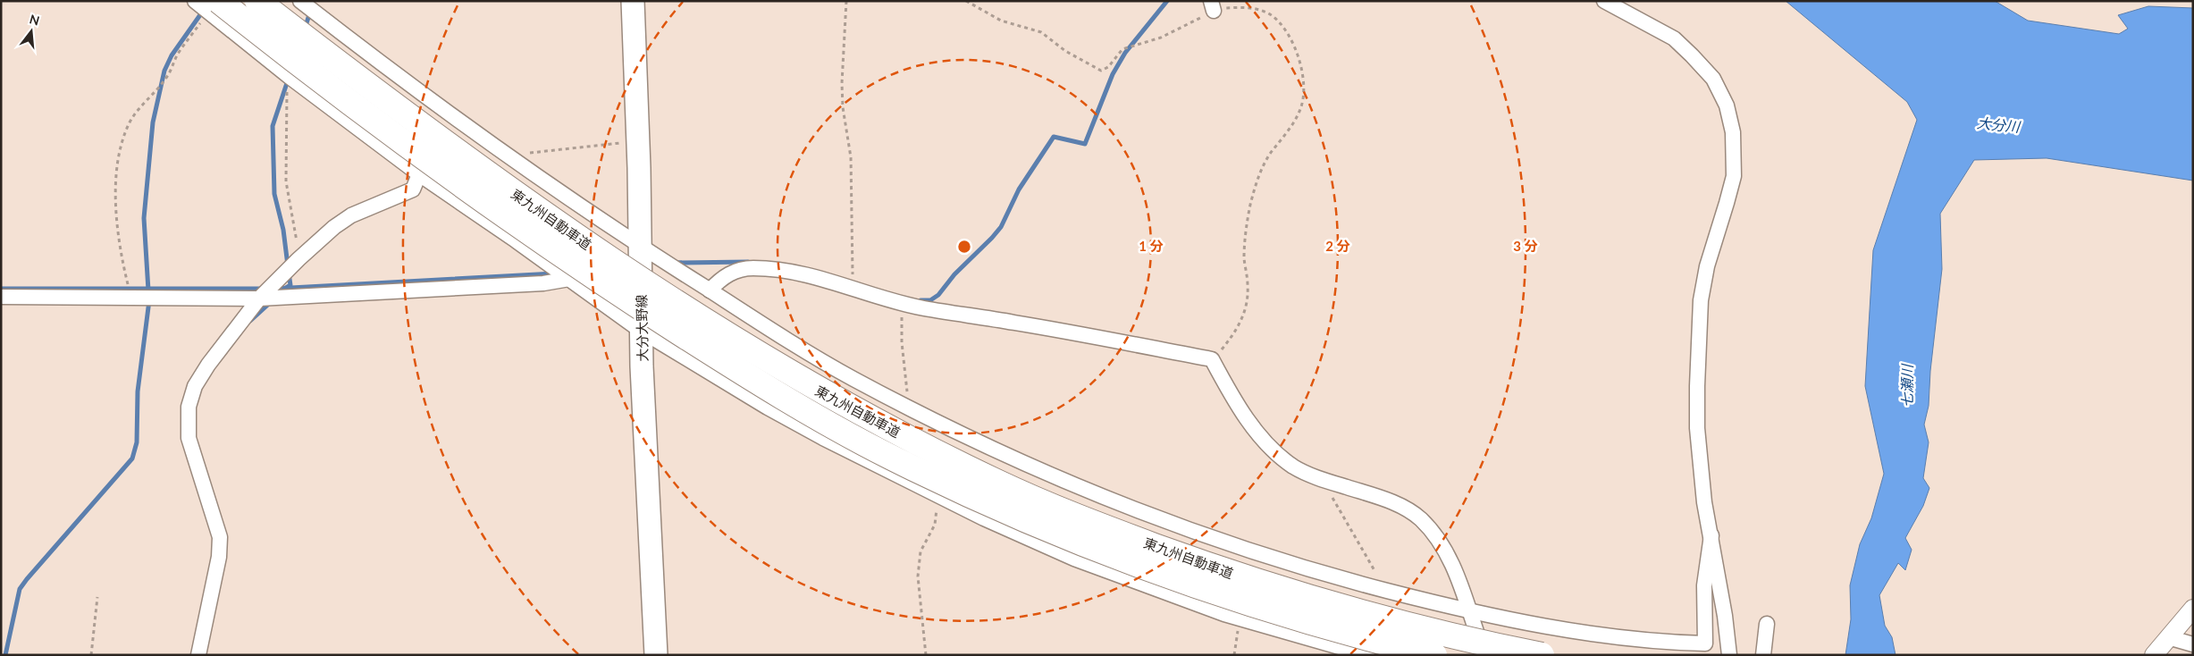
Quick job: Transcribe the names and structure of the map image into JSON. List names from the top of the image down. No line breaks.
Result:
{"streets":{"highway":["東九州自動車道"],"main road":["大分大野線"]},"water":["大分川","七瀬川"],"north":"top","rings":["1 分","2 分","3 分"]}
